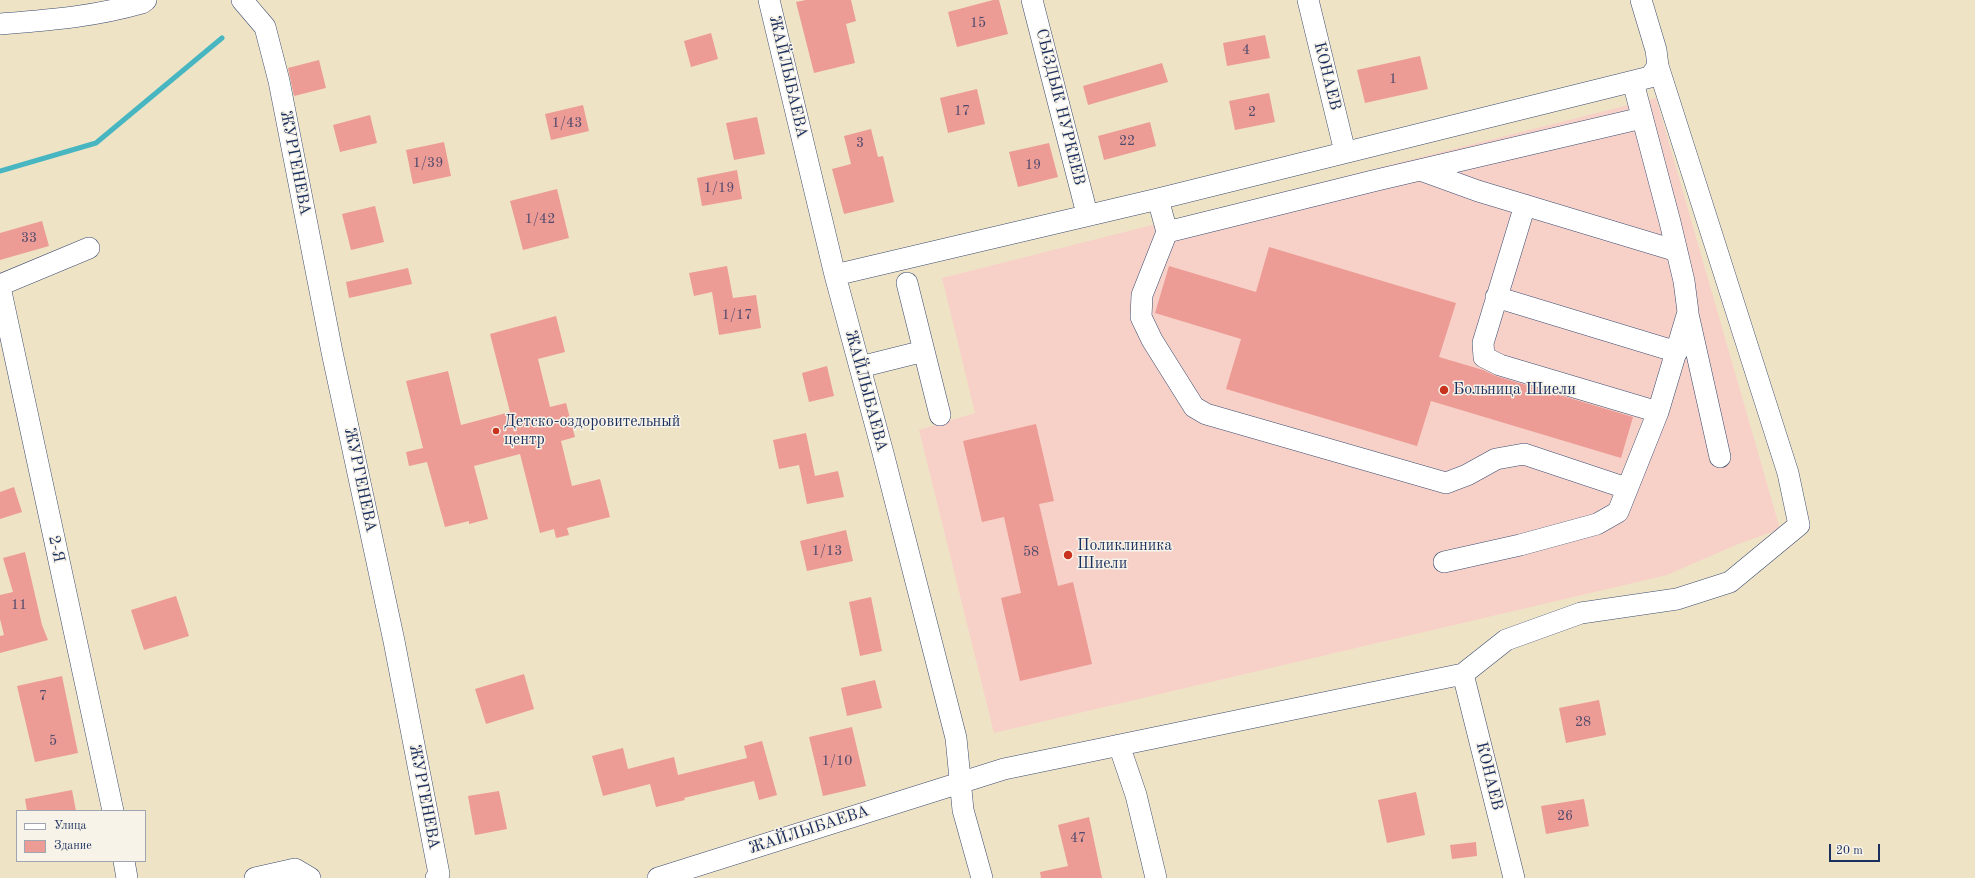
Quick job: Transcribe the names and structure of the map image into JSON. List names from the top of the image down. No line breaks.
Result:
{"streets":{"street":["КОНАЕВ","ЖАЙЛЫБАЕВА","СЫЗДЫК НУРКЕЕВ","ЖУРГЕНЕВА","2-Я"]},"crossings":[["КОНАЕВ","ЖАЙЛЫБАЕВА"]],"places":["Больница Шиели","Детско-оздоровительный центр","Поликлиника Шиели"],"house_numbers":["15","4","1","17","2","1/43","22","3","1/39","19","1/19","1/42","33","1/17","1/13","58","11","7","28","5","1/10","26","47"],"legend":["Улица","Здание"],"scale_bar":"20 m"}
